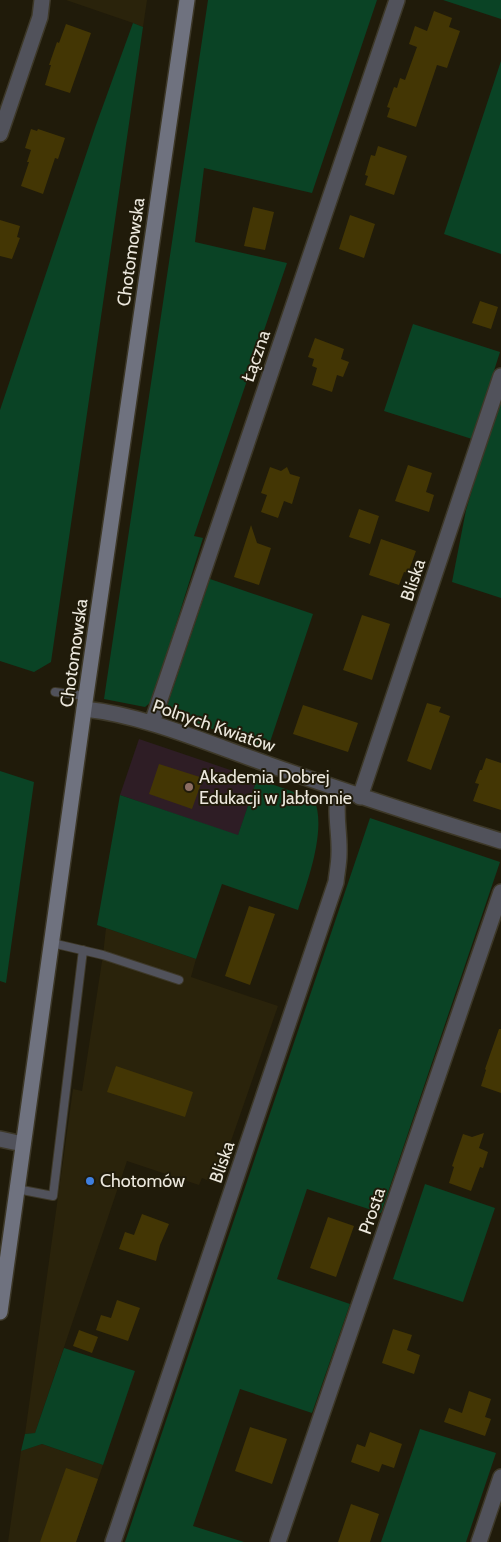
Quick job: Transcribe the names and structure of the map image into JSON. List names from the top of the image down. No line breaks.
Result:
{"streets":{"street":["Chotomowska","Łączna","Bliska","Polnych Kwiatów","Prosta"]},"crossings":[["Chotomowska","Polnych Kwiatów"],["Łączna","Polnych Kwiatów"],["Bliska","Polnych Kwiatów"]],"places":["Akademia Dobrej Edukacji w Jabłonnie","Chotomów"]}
